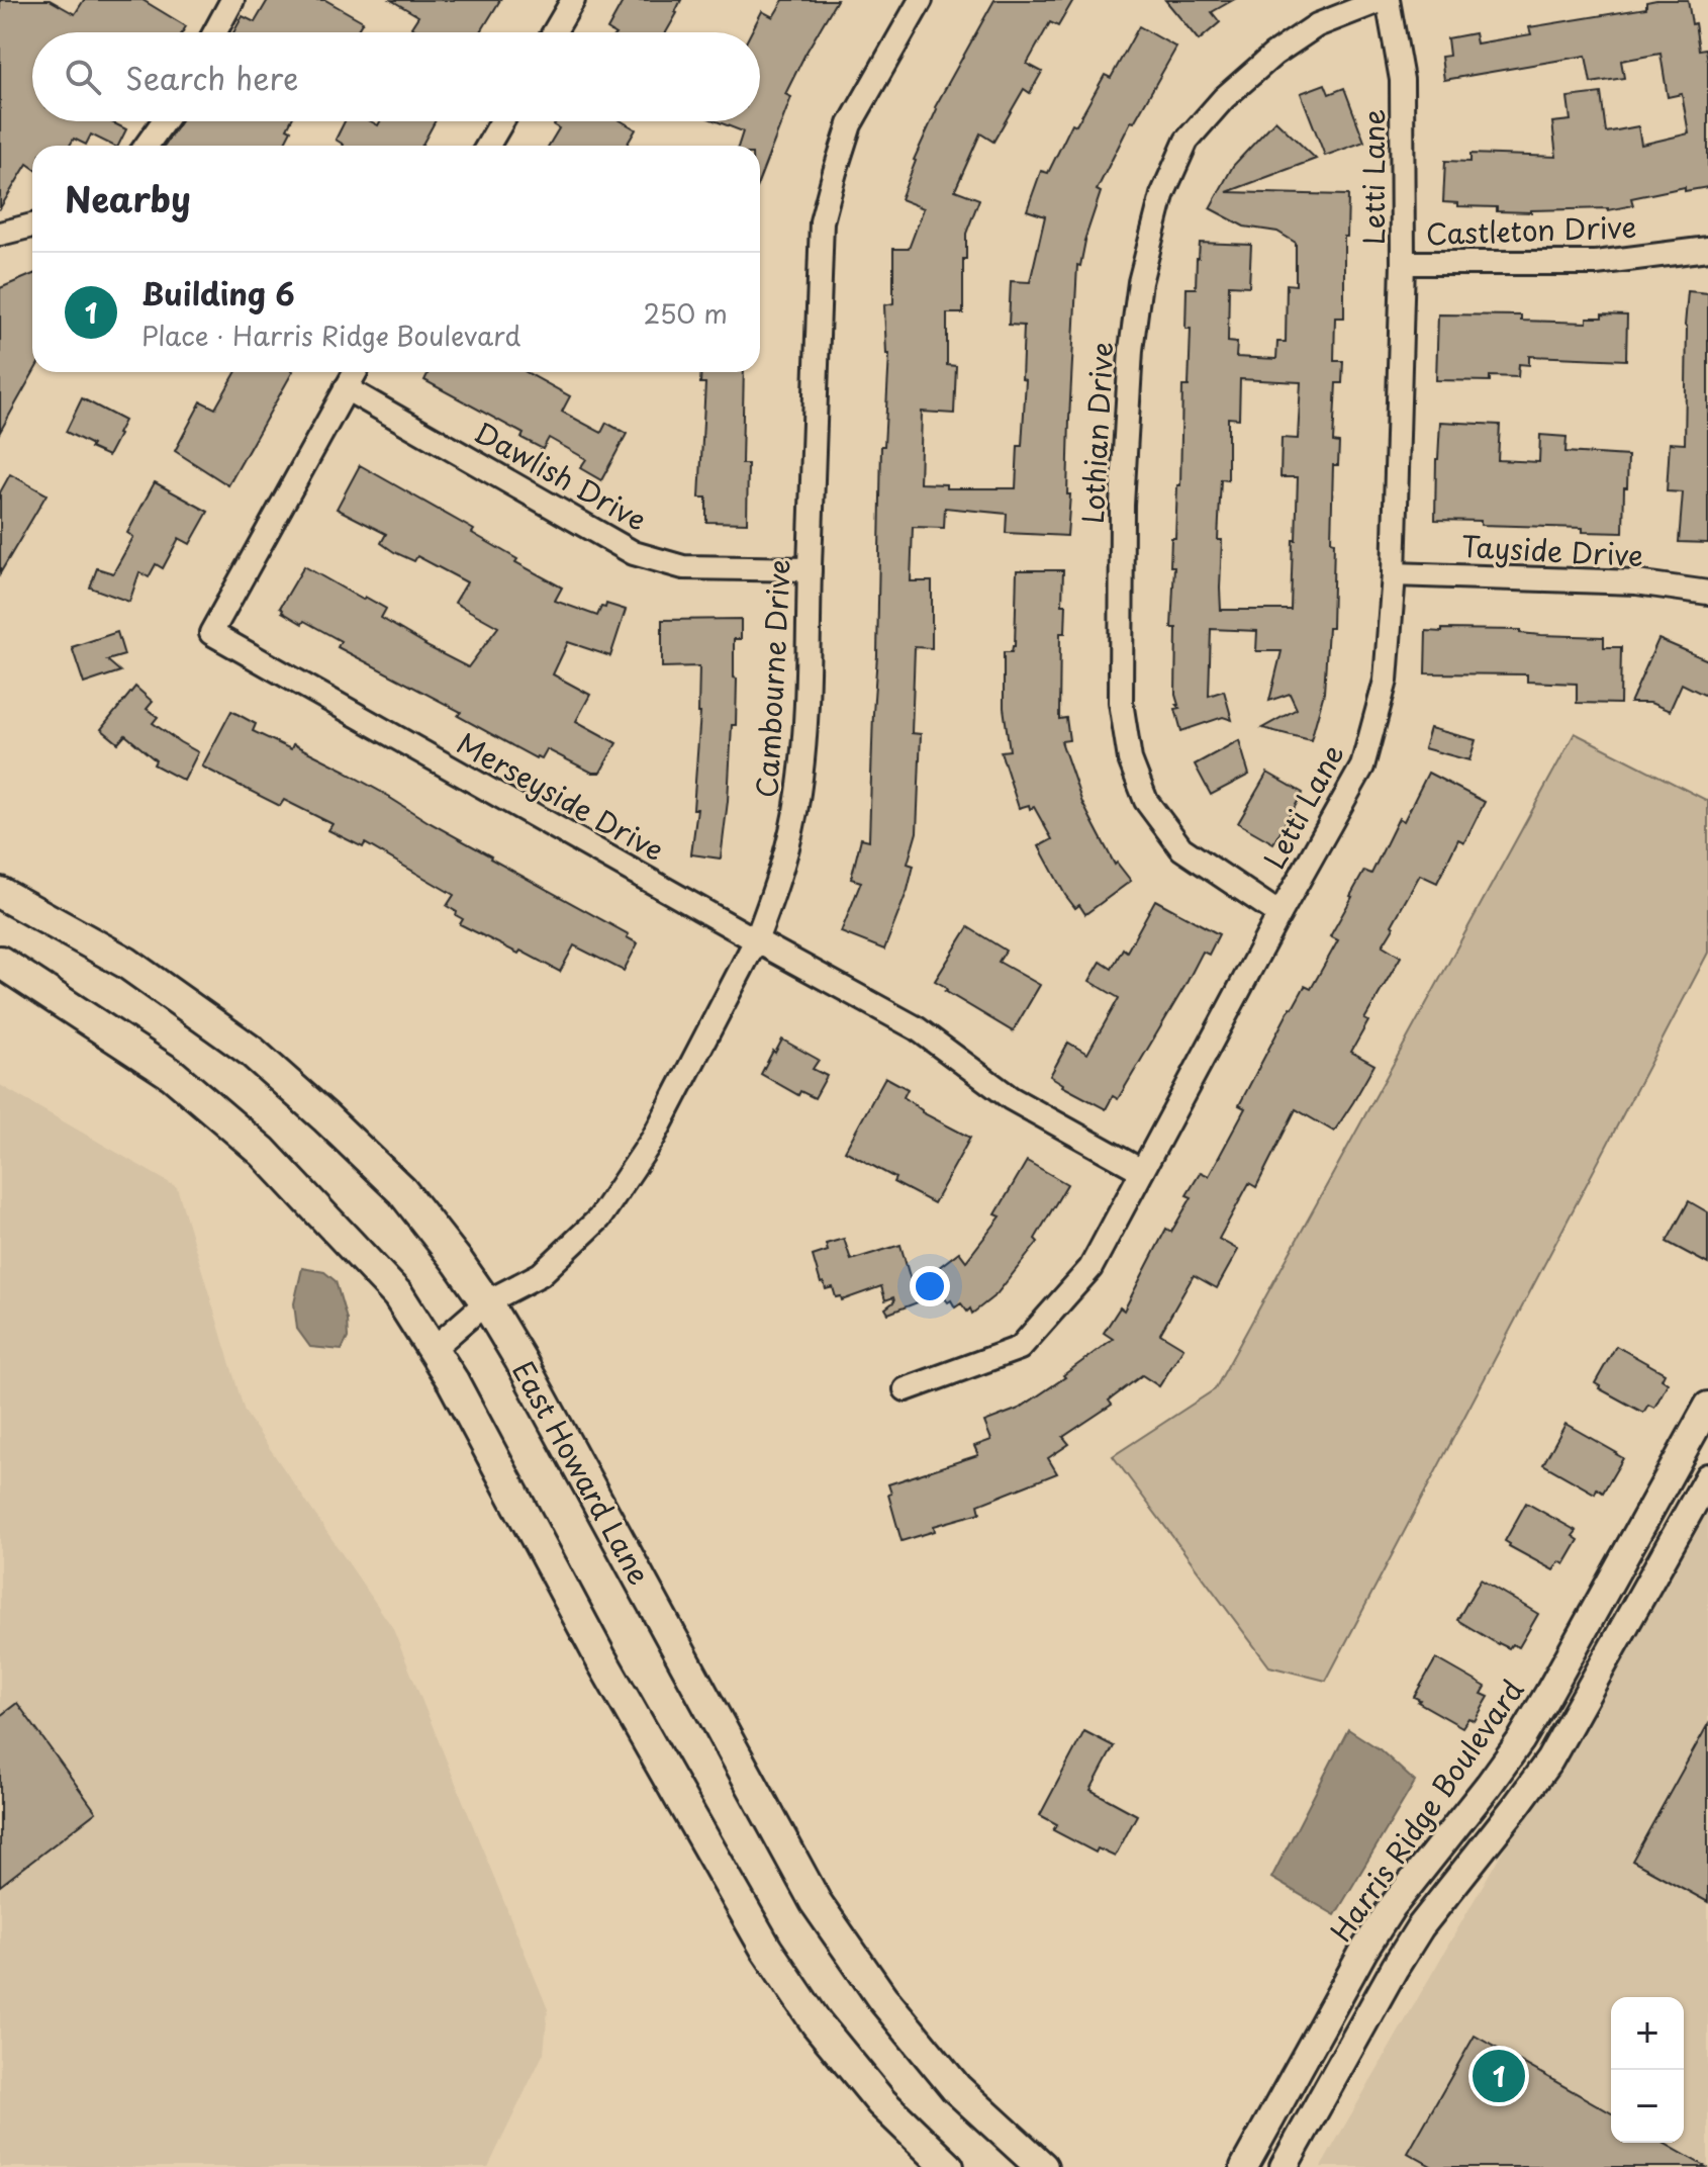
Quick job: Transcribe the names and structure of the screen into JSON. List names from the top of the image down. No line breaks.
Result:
{"streets":{"main road":["East Howard Lane"],"street":["Letti Lane","Castleton Drive","Lothian Drive","Dawlish Drive","Tayside Drive","Cambourne Drive","Merseyside Drive","Harris Ridge Boulevard"]},"crossings":[["Letti Lane","Castleton Drive"],["Letti Lane","Lothian Drive"],["Letti Lane","Tayside Drive"],["Letti Lane","Merseyside Drive"],["Dawlish Drive","Cambourne Drive"],["Dawlish Drive","Merseyside Drive"],["Cambourne Drive","Merseyside Drive"],["Cambourne Drive","East Howard Lane"]],"page":{"search":"Search here","heading":"Nearby","list":[{"mark":"1","name":"Building 6","note":"Place · Harris Ridge Boulevard","value":"250 m"}],"map_buttons":["+","−"],"pins":"1"}}
